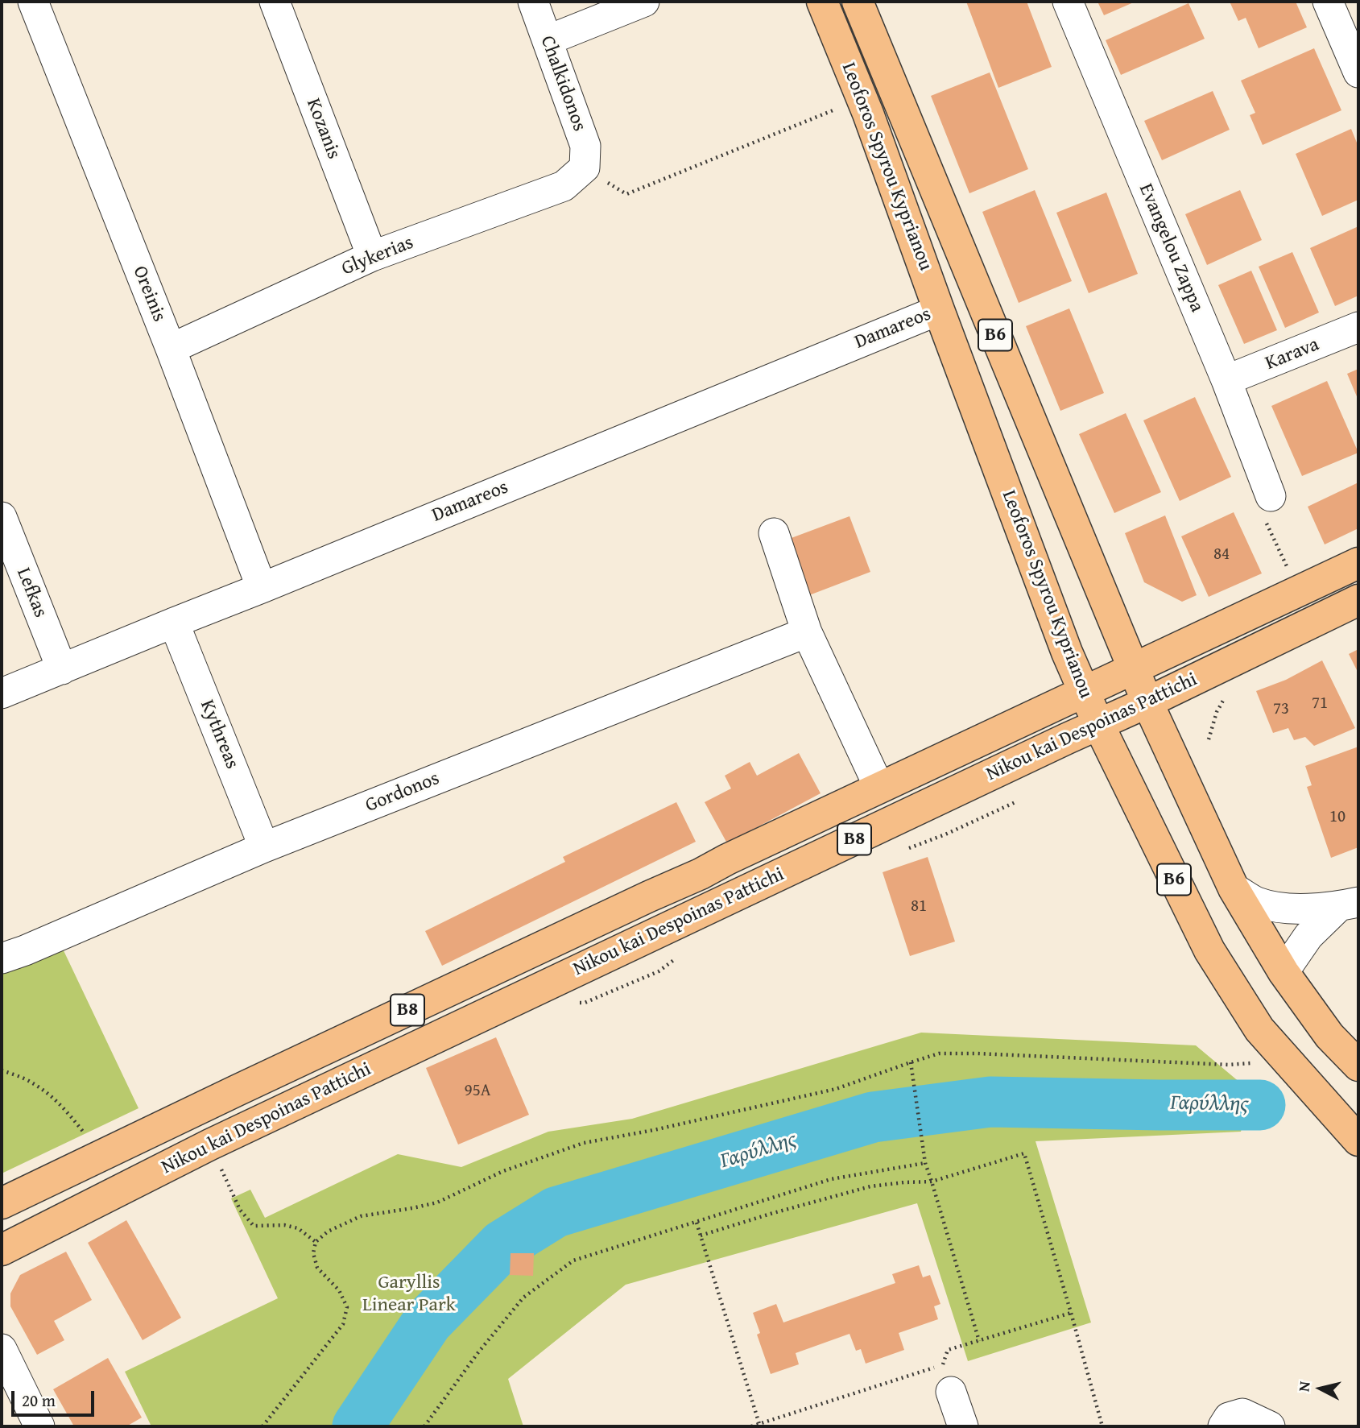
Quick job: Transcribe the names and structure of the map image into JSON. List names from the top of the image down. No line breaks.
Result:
{"streets":{"main road":["Leoforos Spyrou Kyprianou","B6","Nikou kai Despoinas Pattichi","B8"],"street":["Chalkidonos","Kozanis","Evangelou Zappa","Glykerias","Oreinis","Damareos","Karava","Lefkas","Kythreas","Gordonos"]},"crossings":[["Chalkidonos","Glykerias"],["Kozanis","Glykerias"],["Leoforos Spyrou Kyprianou","Damareos"],["Leoforos Spyrou Kyprianou","Nikou kai Despoinas Pattichi"],["Evangelou Zappa","Karava"],["Glykerias","Oreinis"],["Oreinis","Damareos"],["Damareos","Lefkas"],["Damareos","Kythreas"],["Kythreas","Gordonos"]],"water":["Γαρύλλης"],"parks":["Garyllis Linear Park"],"house_numbers":["84","71","73","10","81","95A"],"scale_bar":"20 m","north":"left"}
